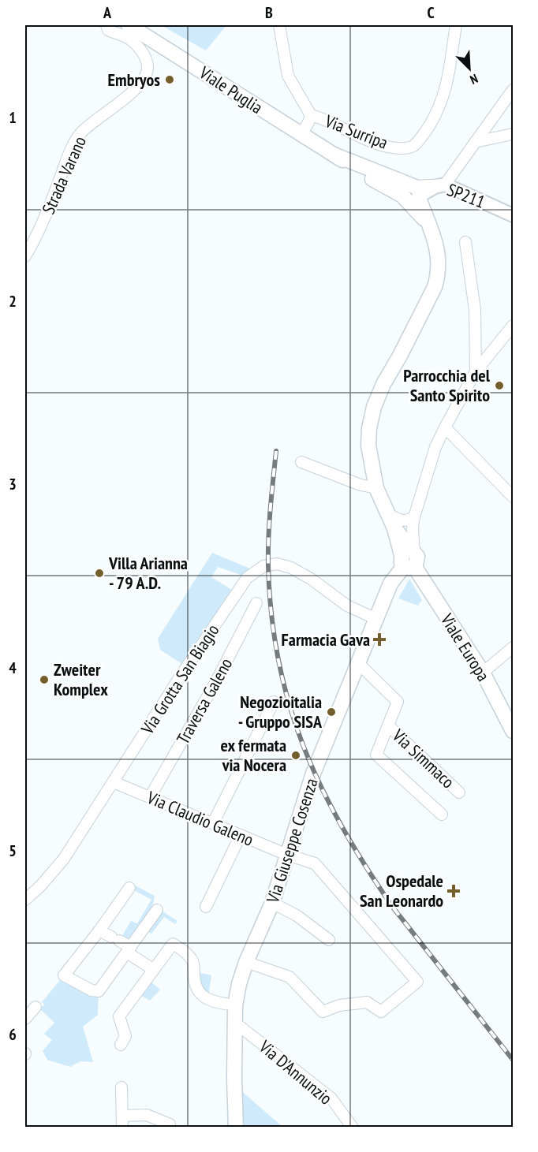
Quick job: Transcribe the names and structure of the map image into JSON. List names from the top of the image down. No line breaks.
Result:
{"streets":{"main road":["Viale Puglia","Viale Europa","Via Giuseppe Cosenza"],"street":["Via Surripa","Strada Varano","SP211","Via Grotta San Biagio","Traversa Galeno","Via Simmaco","Via Claudio Galeno","Via D'Annunzio"]},"crossings":[["Viale Puglia","SP211"],["Viale Europa","Via Giuseppe Cosenza"],["Via Grotta San Biagio","Via Claudio Galeno"],["Via Grotta San Biagio","Via Giuseppe Cosenza"],["Traversa Galeno","Via Claudio Galeno"],["Via Simmaco","Via Giuseppe Cosenza"],["Via Claudio Galeno","Via Giuseppe Cosenza"],["Via Giuseppe Cosenza","Via D'Annunzio"]],"places":{"other":["Embryos","Parrocchia del Santo Spirito","Villa Arianna - 79 A.D.","Zweiter Komplex","Negozioitalia - Gruppo SISA","ex fermata via Nocera"],"health":["Farmacia Gava","Ospedale San Leonardo"]},"north":"bottom right","grid":{"columns":["A","B","C"],"rows":["1","2","3","4","5","6"]}}
